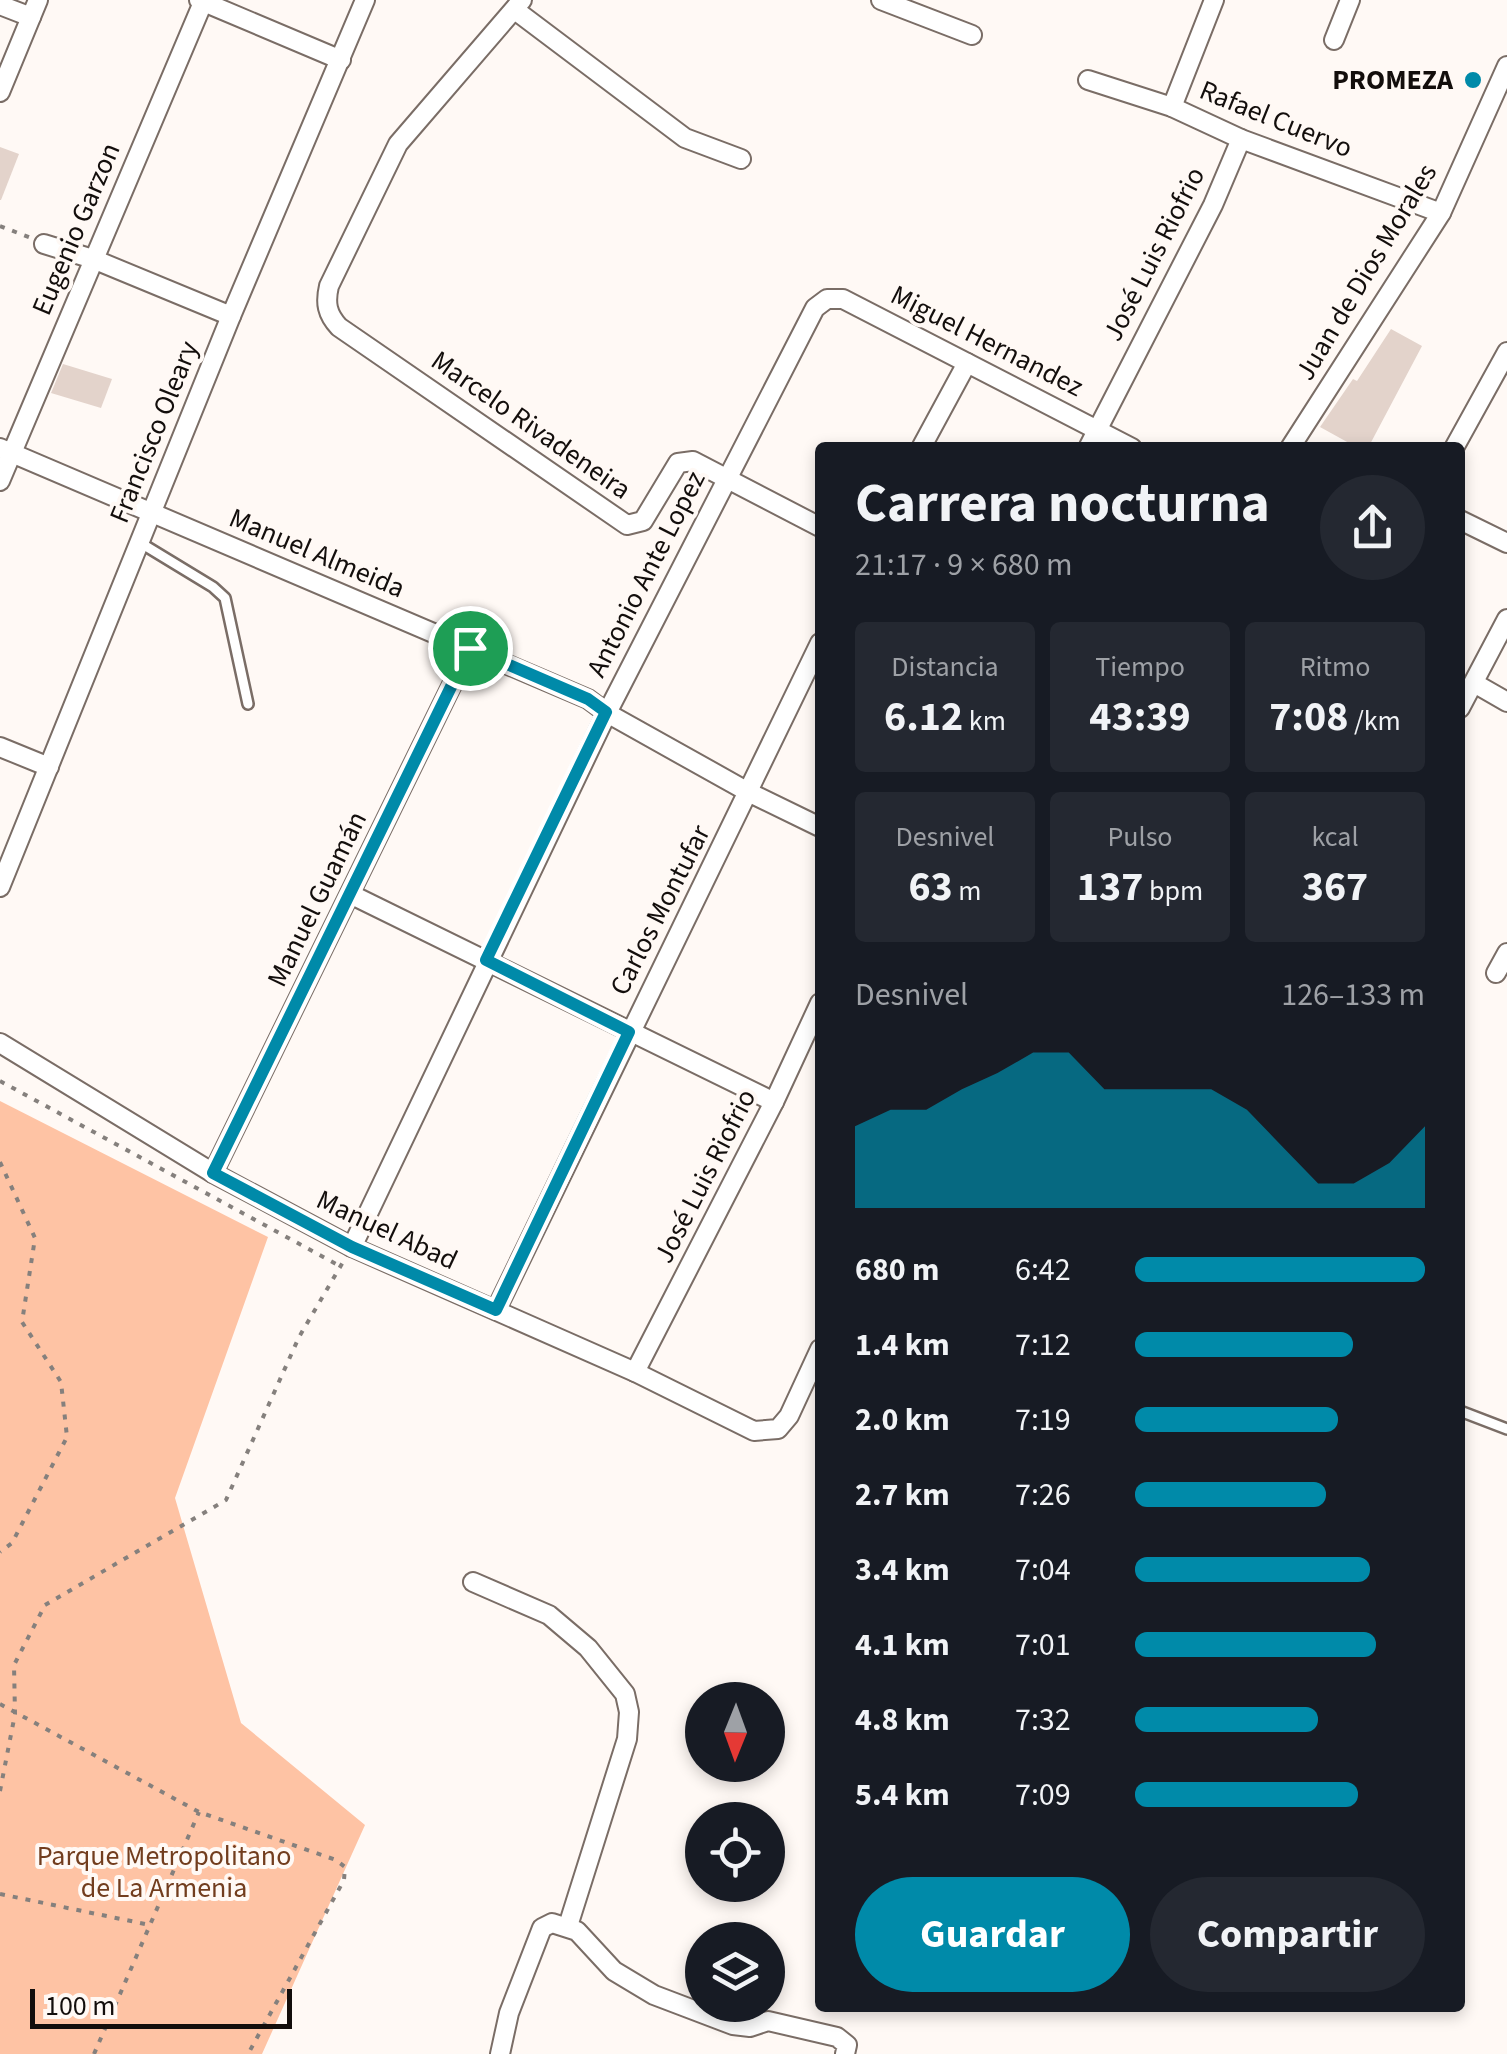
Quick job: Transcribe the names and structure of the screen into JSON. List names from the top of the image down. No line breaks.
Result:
{"streets":{"street":["Rafael Cuervo","Eugenio Garzon","José Luis Riofrio","Juan de Dios Morales","Miguel Hernandez","Marcelo Rivadeneira","Francisco Oleary","Manuel Almeida","Antonio Ante Lopez","Manuel Guamán","Carlos Montufar","Manuel Abad"]},"crossings":[["Rafael Cuervo","José Luis Riofrio"],["Rafael Cuervo","Juan de Dios Morales"],["Eugenio Garzon","Manuel Almeida"],["José Luis Riofrio","Miguel Hernandez"],["José Luis Riofrio","Manuel Abad"],["Miguel Hernandez","Antonio Ante Lopez"],["Marcelo Rivadeneira","Antonio Ante Lopez"],["Francisco Oleary","Manuel Almeida"],["Manuel Almeida","Antonio Ante Lopez"],["Manuel Almeida","Manuel Guamán"],["Manuel Almeida","Carlos Montufar"],["Antonio Ante Lopez","Manuel Abad"],["Manuel Guamán","Manuel Abad"],["Carlos Montufar","Manuel Abad"]],"parks":["Parque Metropolitano de La Armenia"],"places":["PROMEZA"],"scale_bar":"100 m","north":"bottom","page":{"heading":["Carrera nocturna","21:17 · 9 × 680 m"],"stats":[["Distancia","6.12 km"],["Tiempo","43:39"],["Ritmo","7:08 /km"],["Desnivel","63 m"],["Pulso","137 bpm"],["kcal","367"]],"chart":["Desnivel","126–133 m"],"list":[{"name":"680 m","note":"6:42"},{"name":"1.4 km","note":"7:12"},{"name":"2.0 km","note":"7:19"},{"name":"2.7 km","note":"7:26"},{"name":"3.4 km","note":"7:04"},{"name":"4.1 km","note":"7:01"},{"name":"4.8 km","note":"7:32"},{"name":"5.4 km","note":"7:09"}],"buttons":["Guardar","Compartir"],"scale":"100 m"}}
